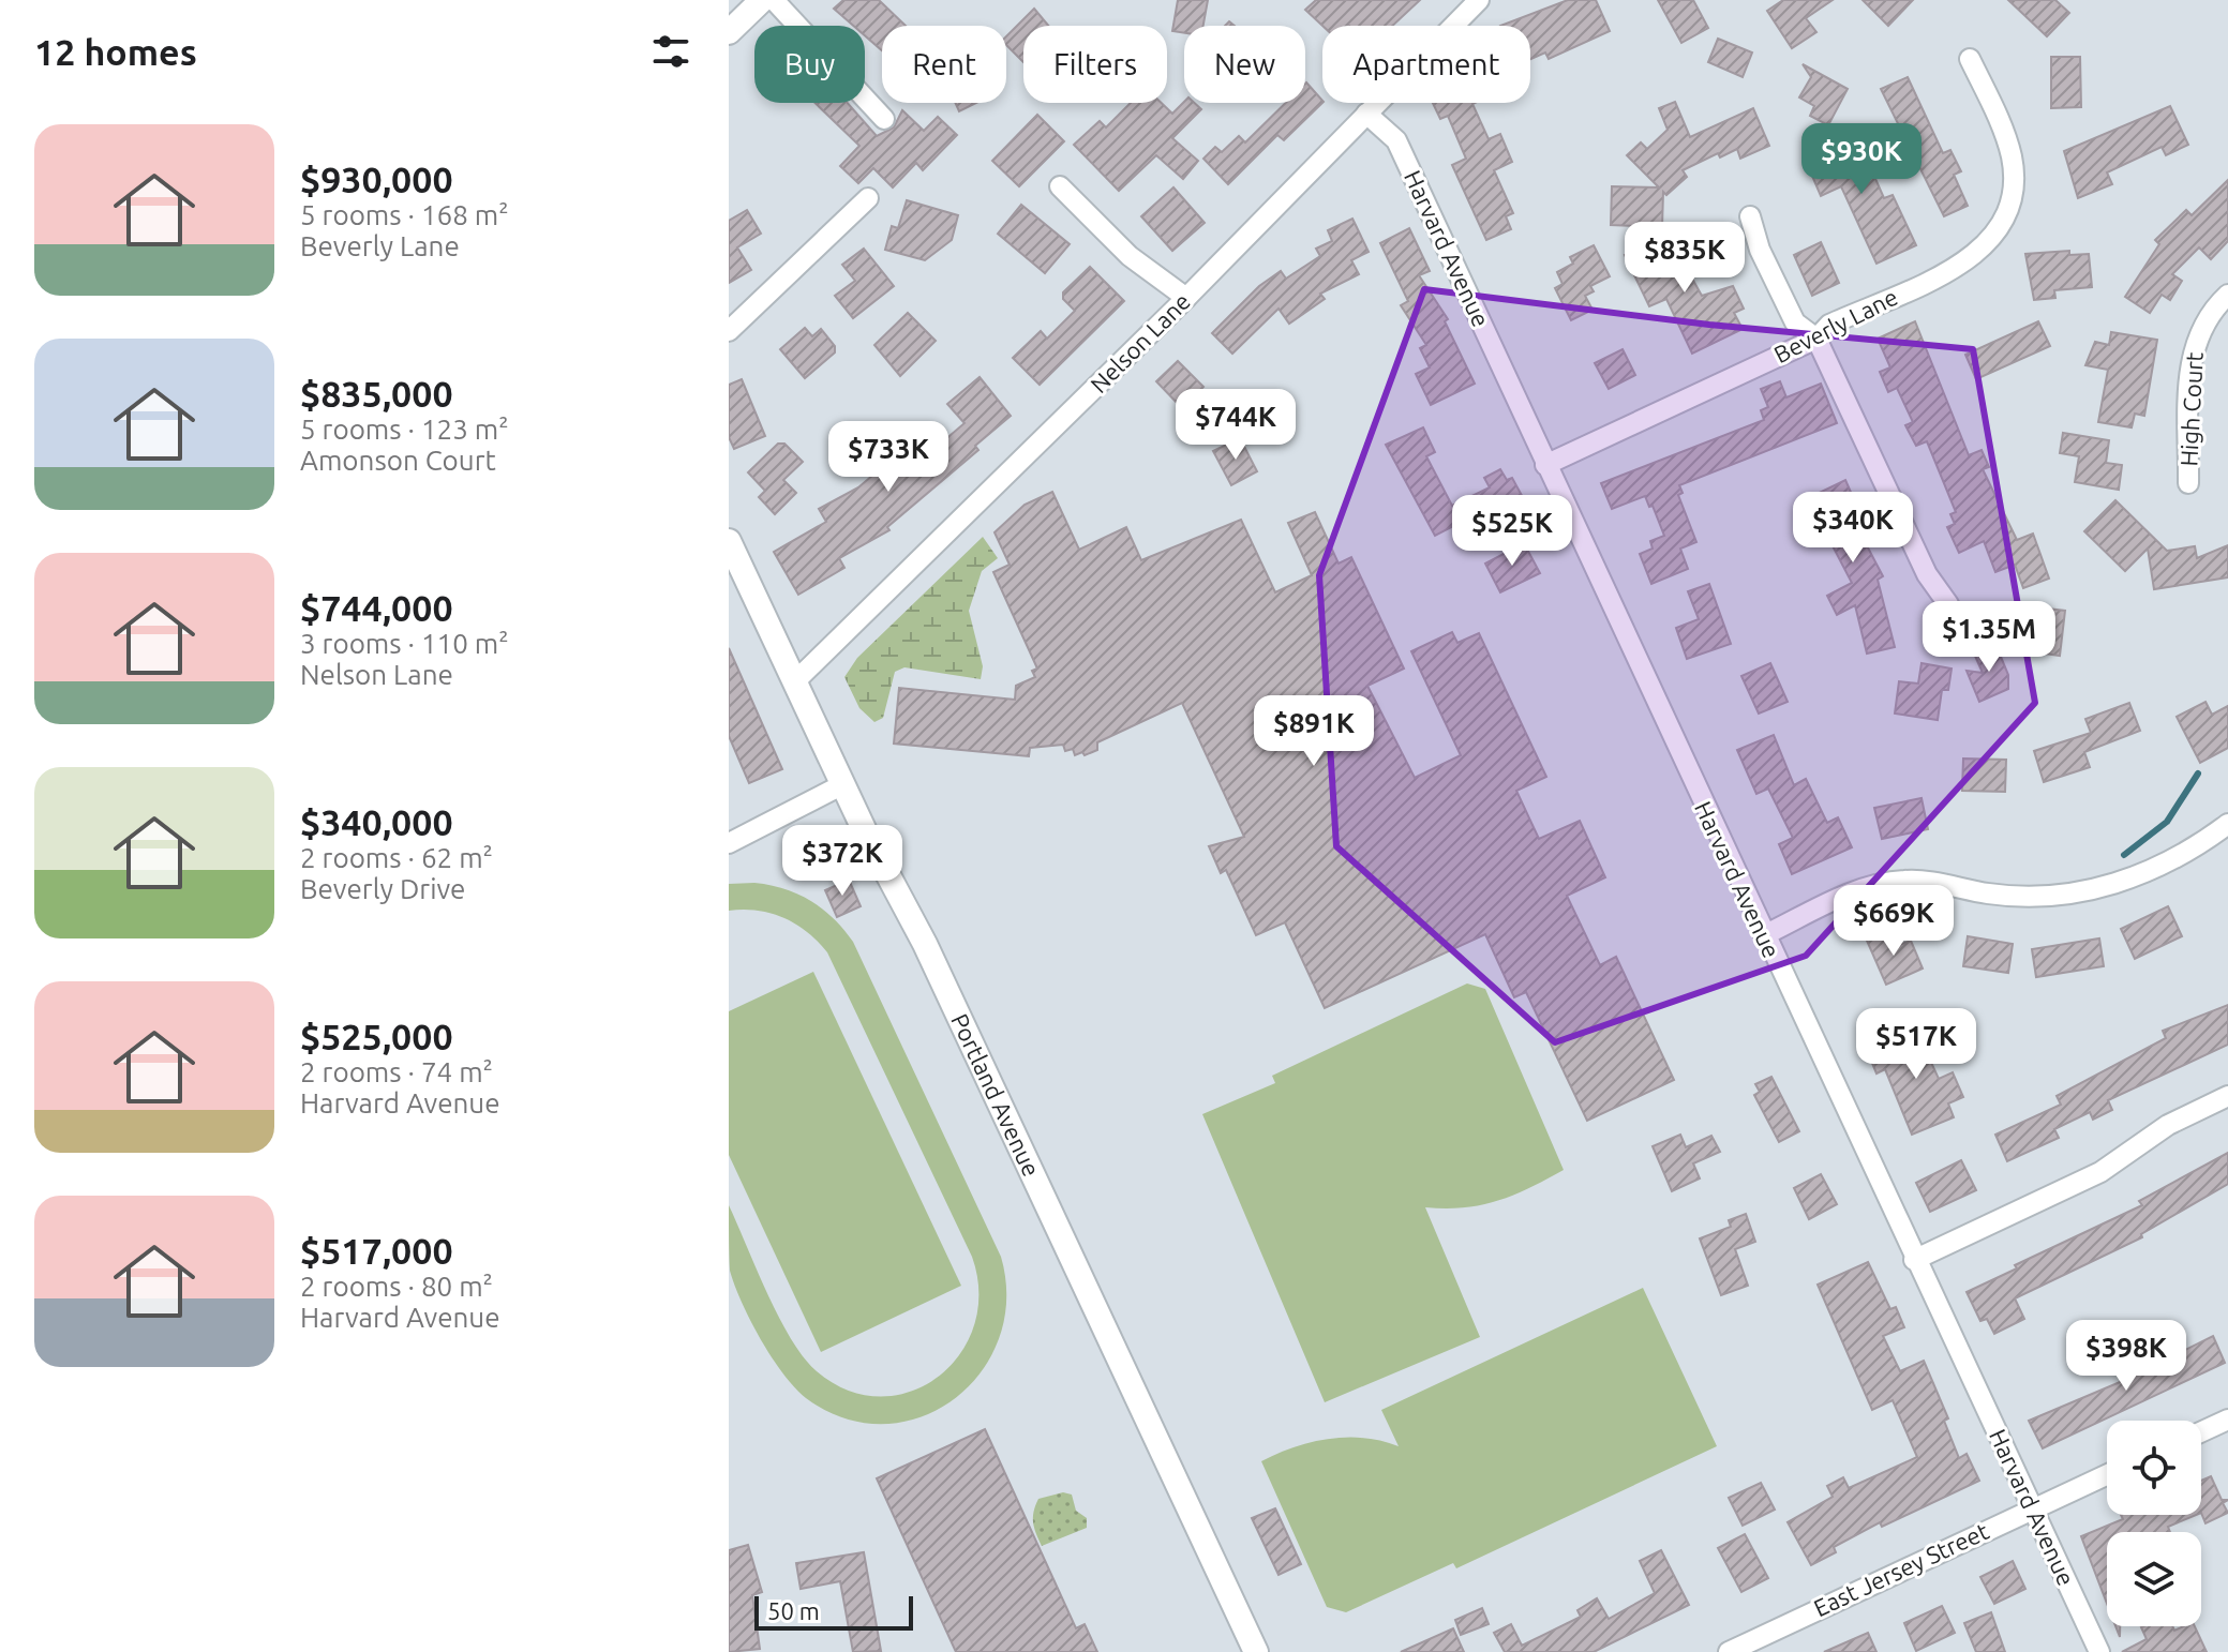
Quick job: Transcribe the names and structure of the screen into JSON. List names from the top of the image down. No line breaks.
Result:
{"streets":{"street":["Harvard Avenue","Beverly Lane","Nelson Lane","High Court","Portland Avenue","East Jersey Street"]},"crossings":[["Harvard Avenue","Beverly Lane"],["Harvard Avenue","Nelson Lane"],["Harvard Avenue","East Jersey Street"],["Nelson Lane","Portland Avenue"]],"scale_bar":"50 m","page":{"heading":"12 homes","chip":["Buy","Rent","Filters","New","Apartment"],"list":[{"name":"$930,000","note":"5 rooms · 168 m² · Beverly Lane"},{"name":"$835,000","note":"5 rooms · 123 m² · Amonson Court"},{"name":"$744,000","note":"3 rooms · 110 m² · Nelson Lane"},{"name":"$340,000","note":"2 rooms · 62 m² · Beverly Drive"},{"name":"$525,000","note":"2 rooms · 74 m² · Harvard Avenue"},{"name":"$517,000","note":"2 rooms · 80 m² · Harvard Avenue"}],"price":["$930K","$835K","$744K","$733K","$340K","$525K","$1.35M","$891K","$372K","$669K","$517K","$398K"],"scale":"50 m"}}
